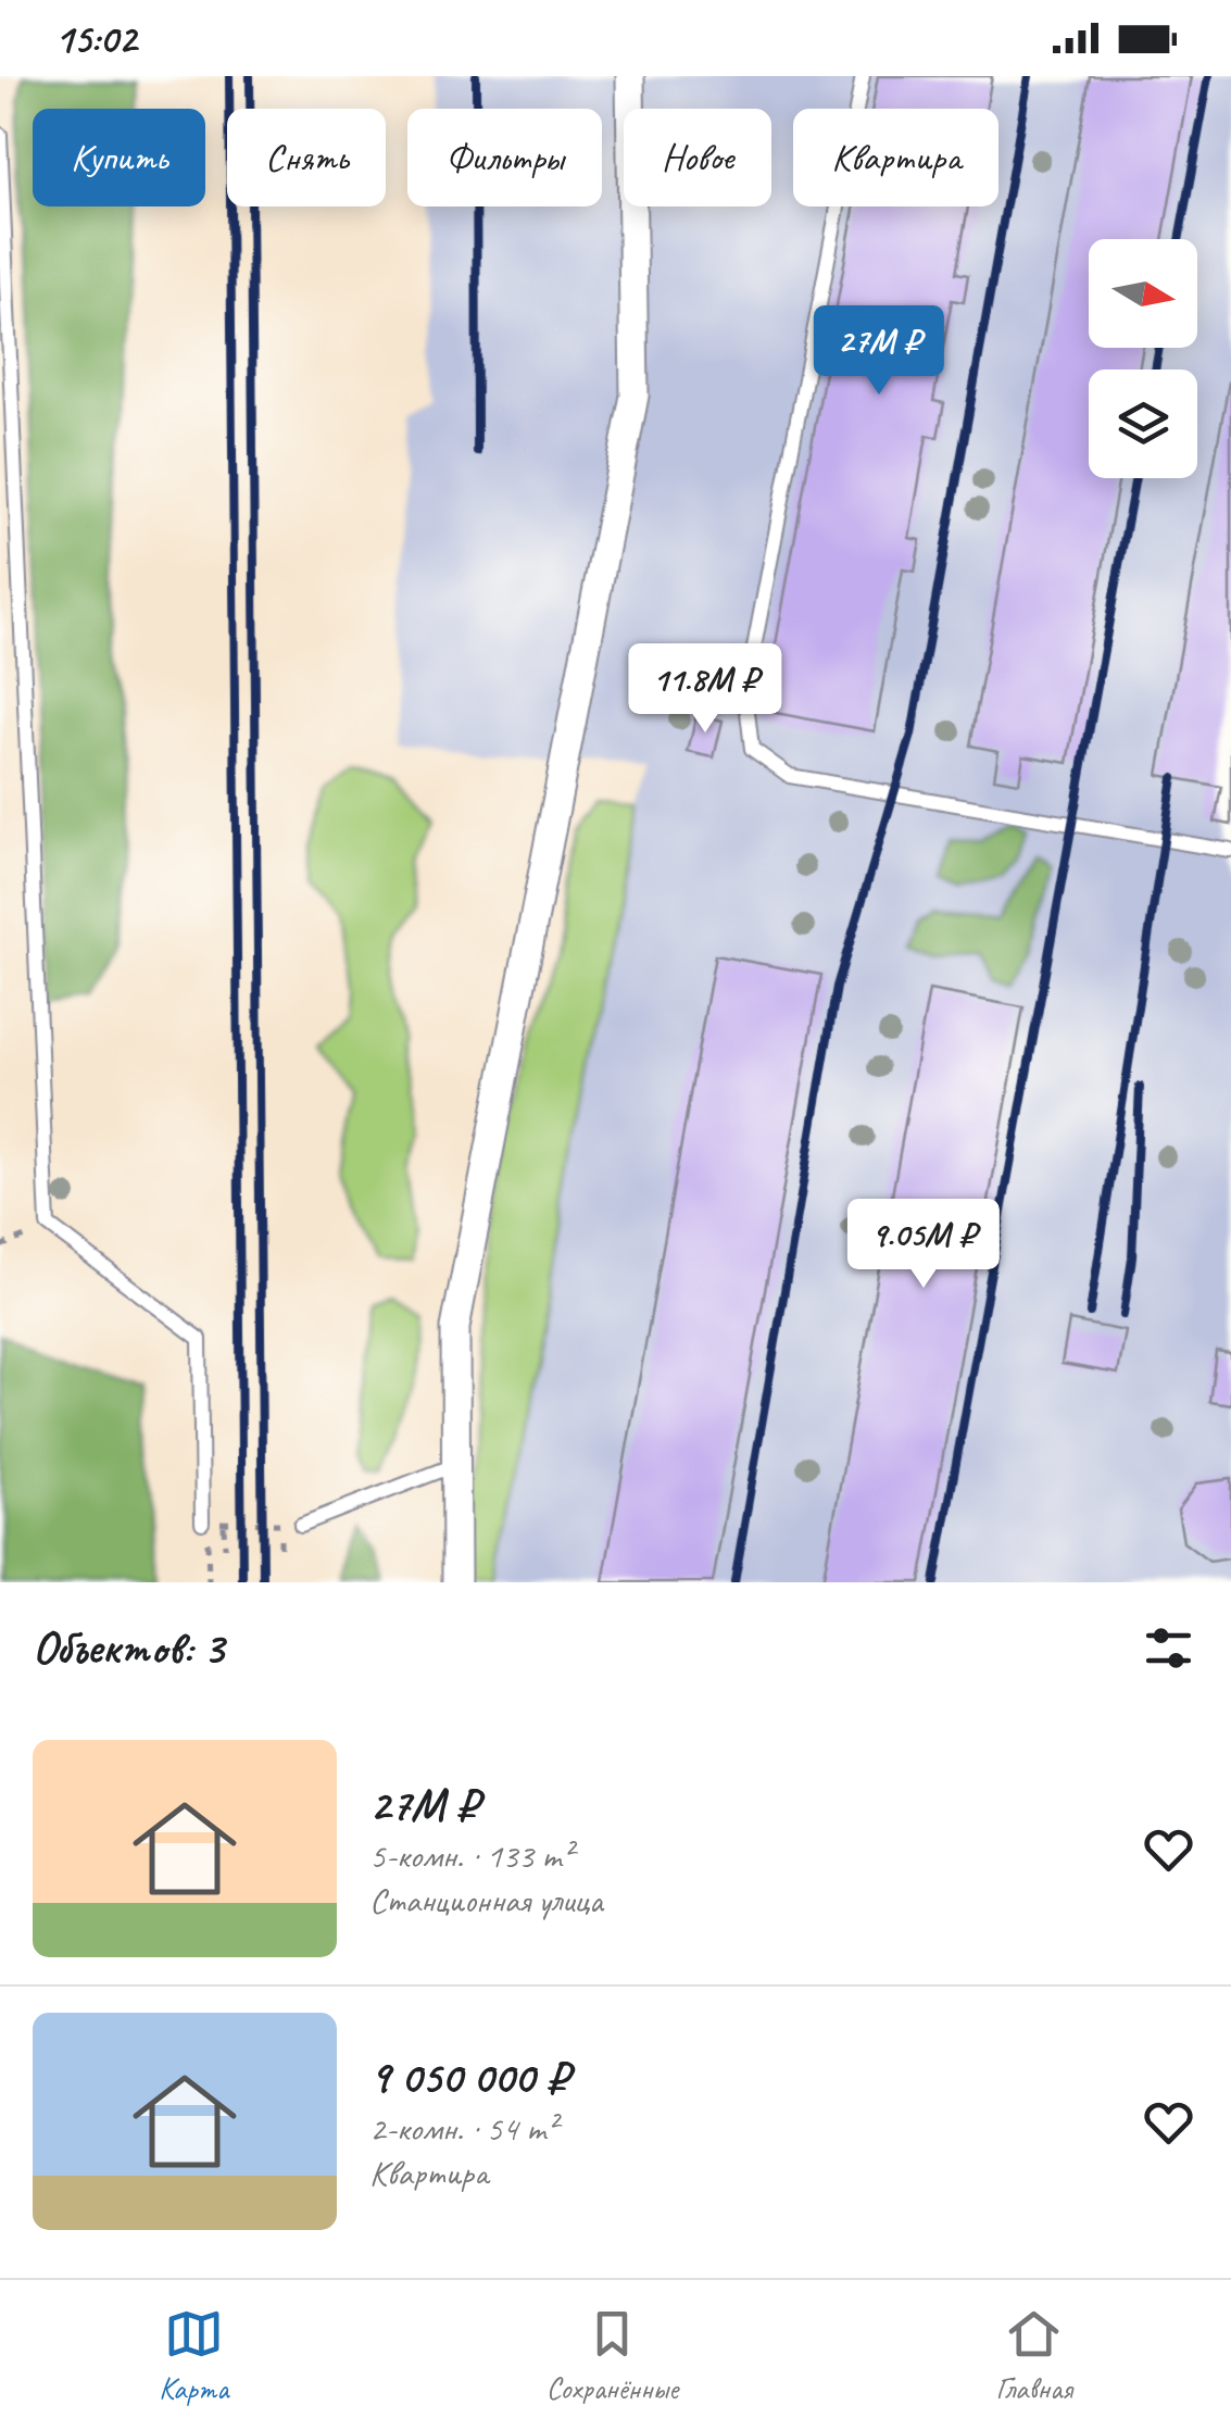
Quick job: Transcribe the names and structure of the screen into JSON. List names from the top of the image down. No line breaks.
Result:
{"north":"right","page":{"status":"15:02","chip":["Купить","Снять","Фильтры","Новое","Квартира"],"price":["27M ₽","11.8M ₽","9.05M ₽"],"heading":"Объектов: 3","list":[{"name":"27M ₽","note":"5-комн. · 133 m² · Станционная улица"},{"name":"9 050 000 ₽","note":"2-комн. · 54 m² · Квартира"}],"tabs":["Карта","Сохранённые","Главная"]}}
